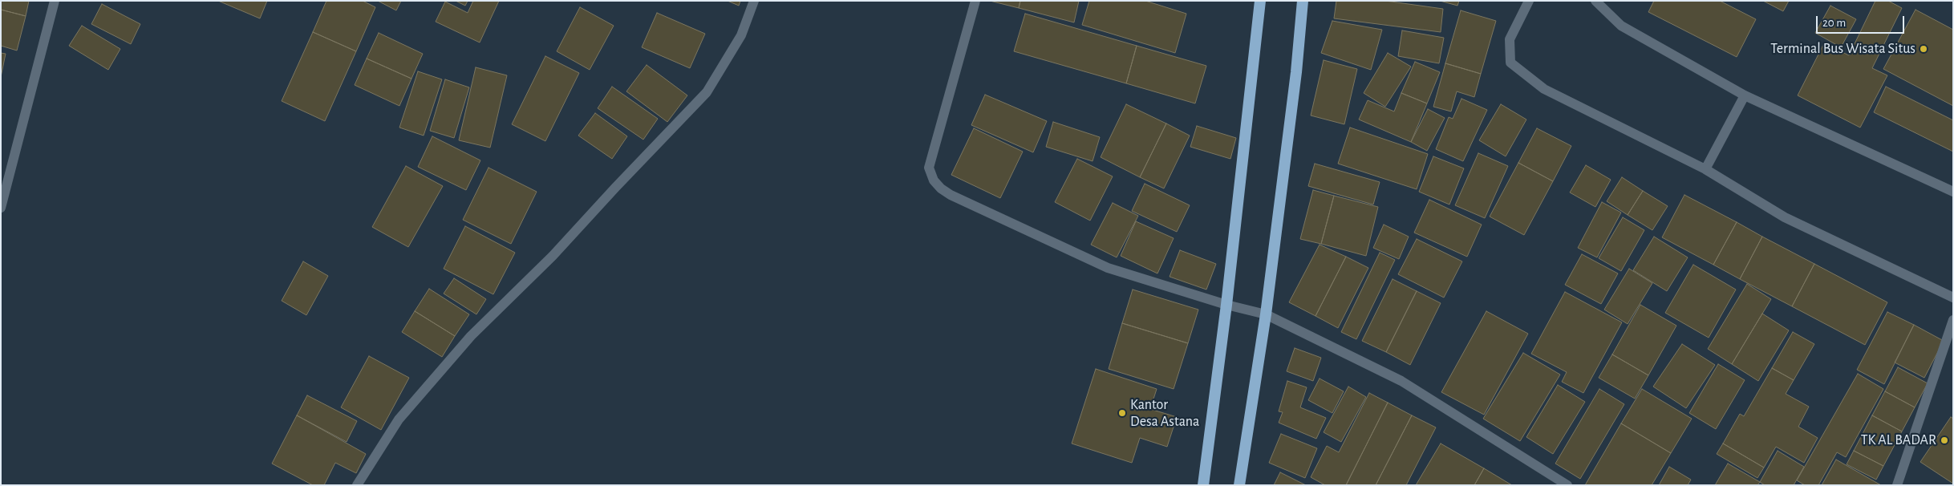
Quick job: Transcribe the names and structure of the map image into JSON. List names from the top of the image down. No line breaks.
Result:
{"places":["Terminal Bus Wisata Situs","Kantor Desa Astana","TK AL BADAR"],"scale_bar":"20 m"}
